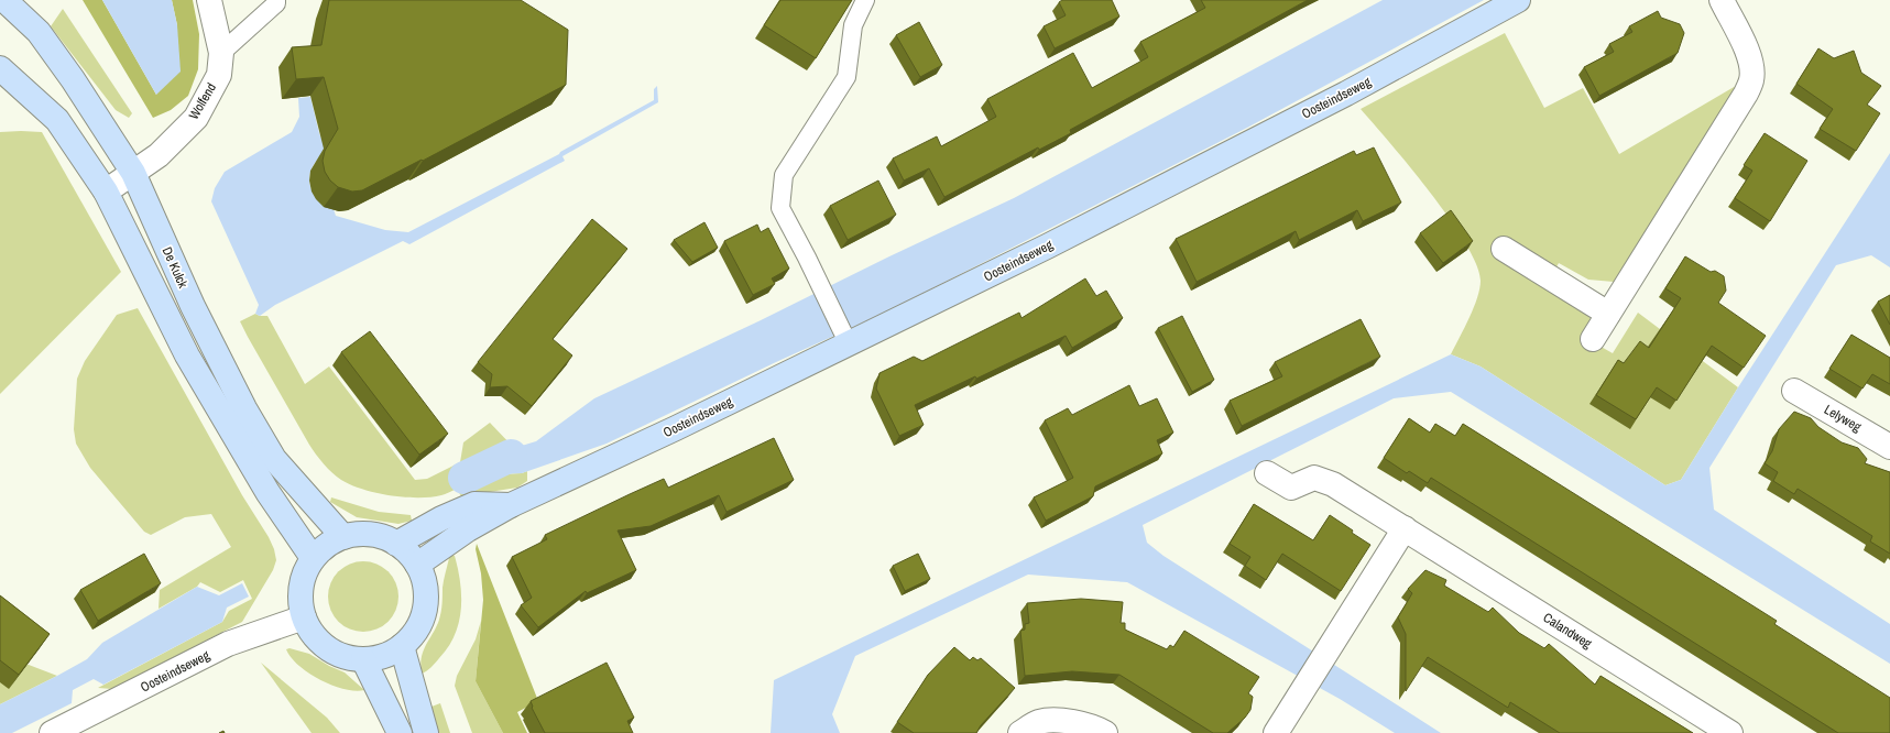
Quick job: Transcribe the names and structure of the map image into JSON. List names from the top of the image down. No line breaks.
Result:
{"streets":{"main road":["Oosteindseweg","De Kulck"],"street":["Wolfend","Lelyweg","Calandweg"]},"crossings":[["Oosteindseweg","De Kulck"],["Wolfend","De Kulck"]]}
